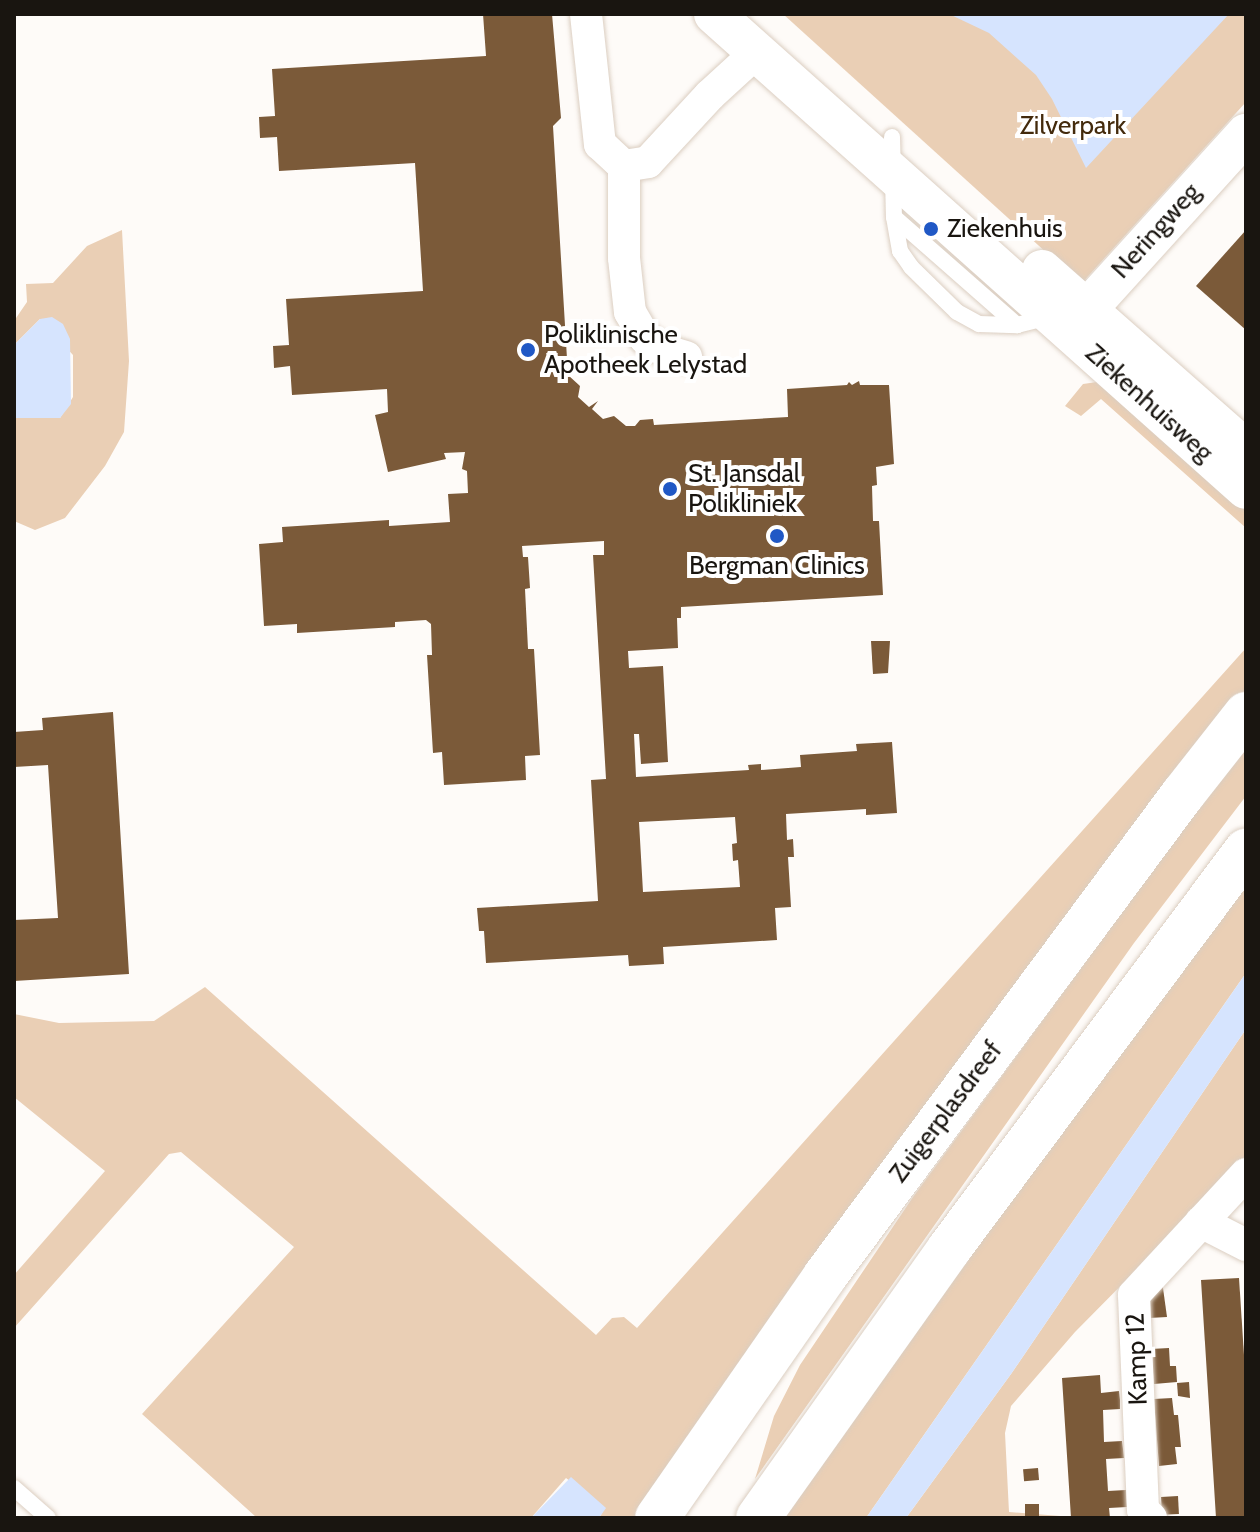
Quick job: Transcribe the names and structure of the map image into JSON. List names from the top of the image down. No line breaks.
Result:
{"streets":{"main road":["Zuigerplasdreef"],"street":["Neringweg","Ziekenhuisweg","Kamp 12"]},"crossings":[["Neringweg","Ziekenhuisweg"]],"parks":["Zilverpark"],"places":["Ziekenhuis","Poliklinische Apotheek Lelystad","St. Jansdal Polikliniek","Bergman Clinics"]}
